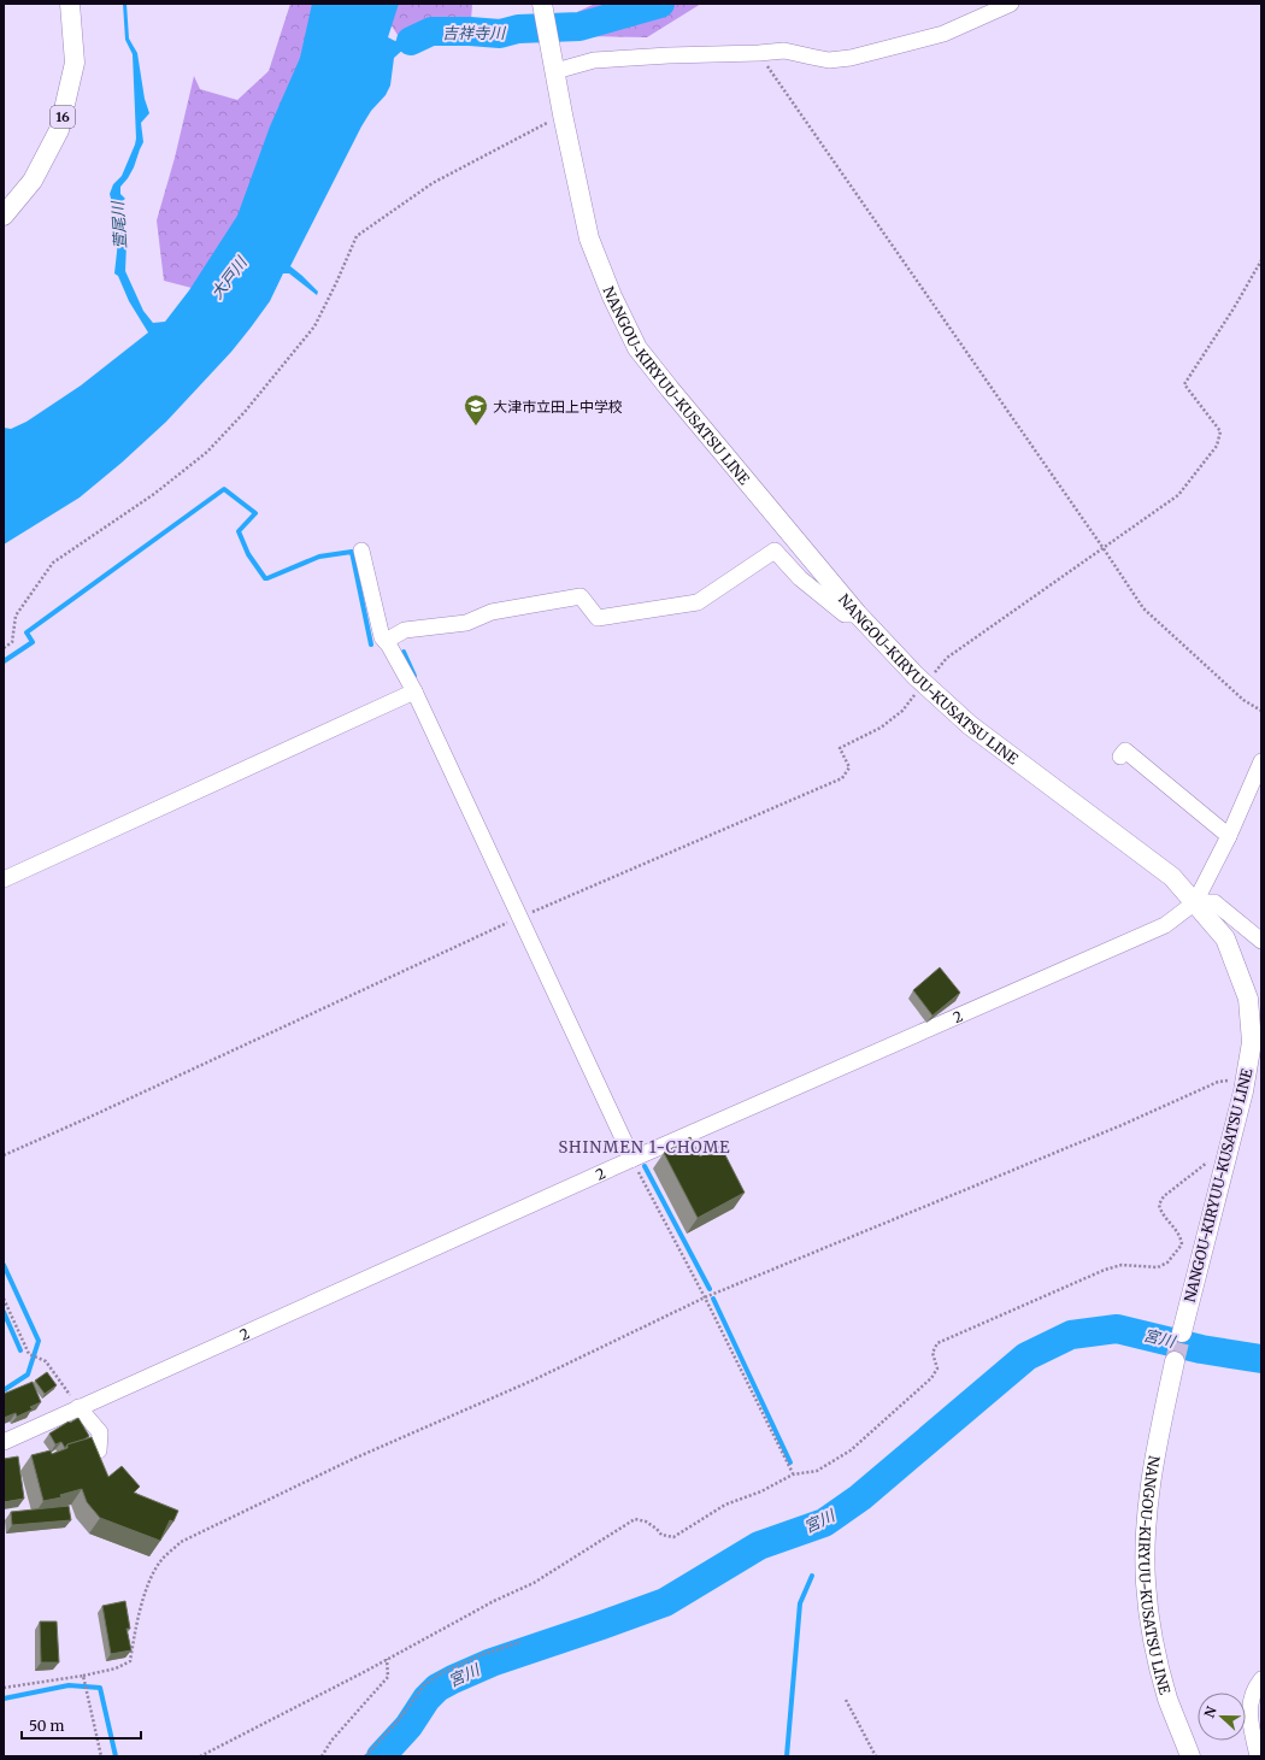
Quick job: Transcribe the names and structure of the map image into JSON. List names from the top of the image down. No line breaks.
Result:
{"streets":{"main road":["16","NANGOU-KIRYUU-KUSATSU LINE"],"street":["2"]},"crossings":[["NANGOU-KIRYUU-KUSATSU LINE","2"]],"districts":["SHINMEN 1-CHOME"],"water":["吉祥寺川","萱尾川","大戸川","宮川"],"places":{"school or university":["大津市立田上中学校"]},"scale_bar":"50 m","north":"left"}
